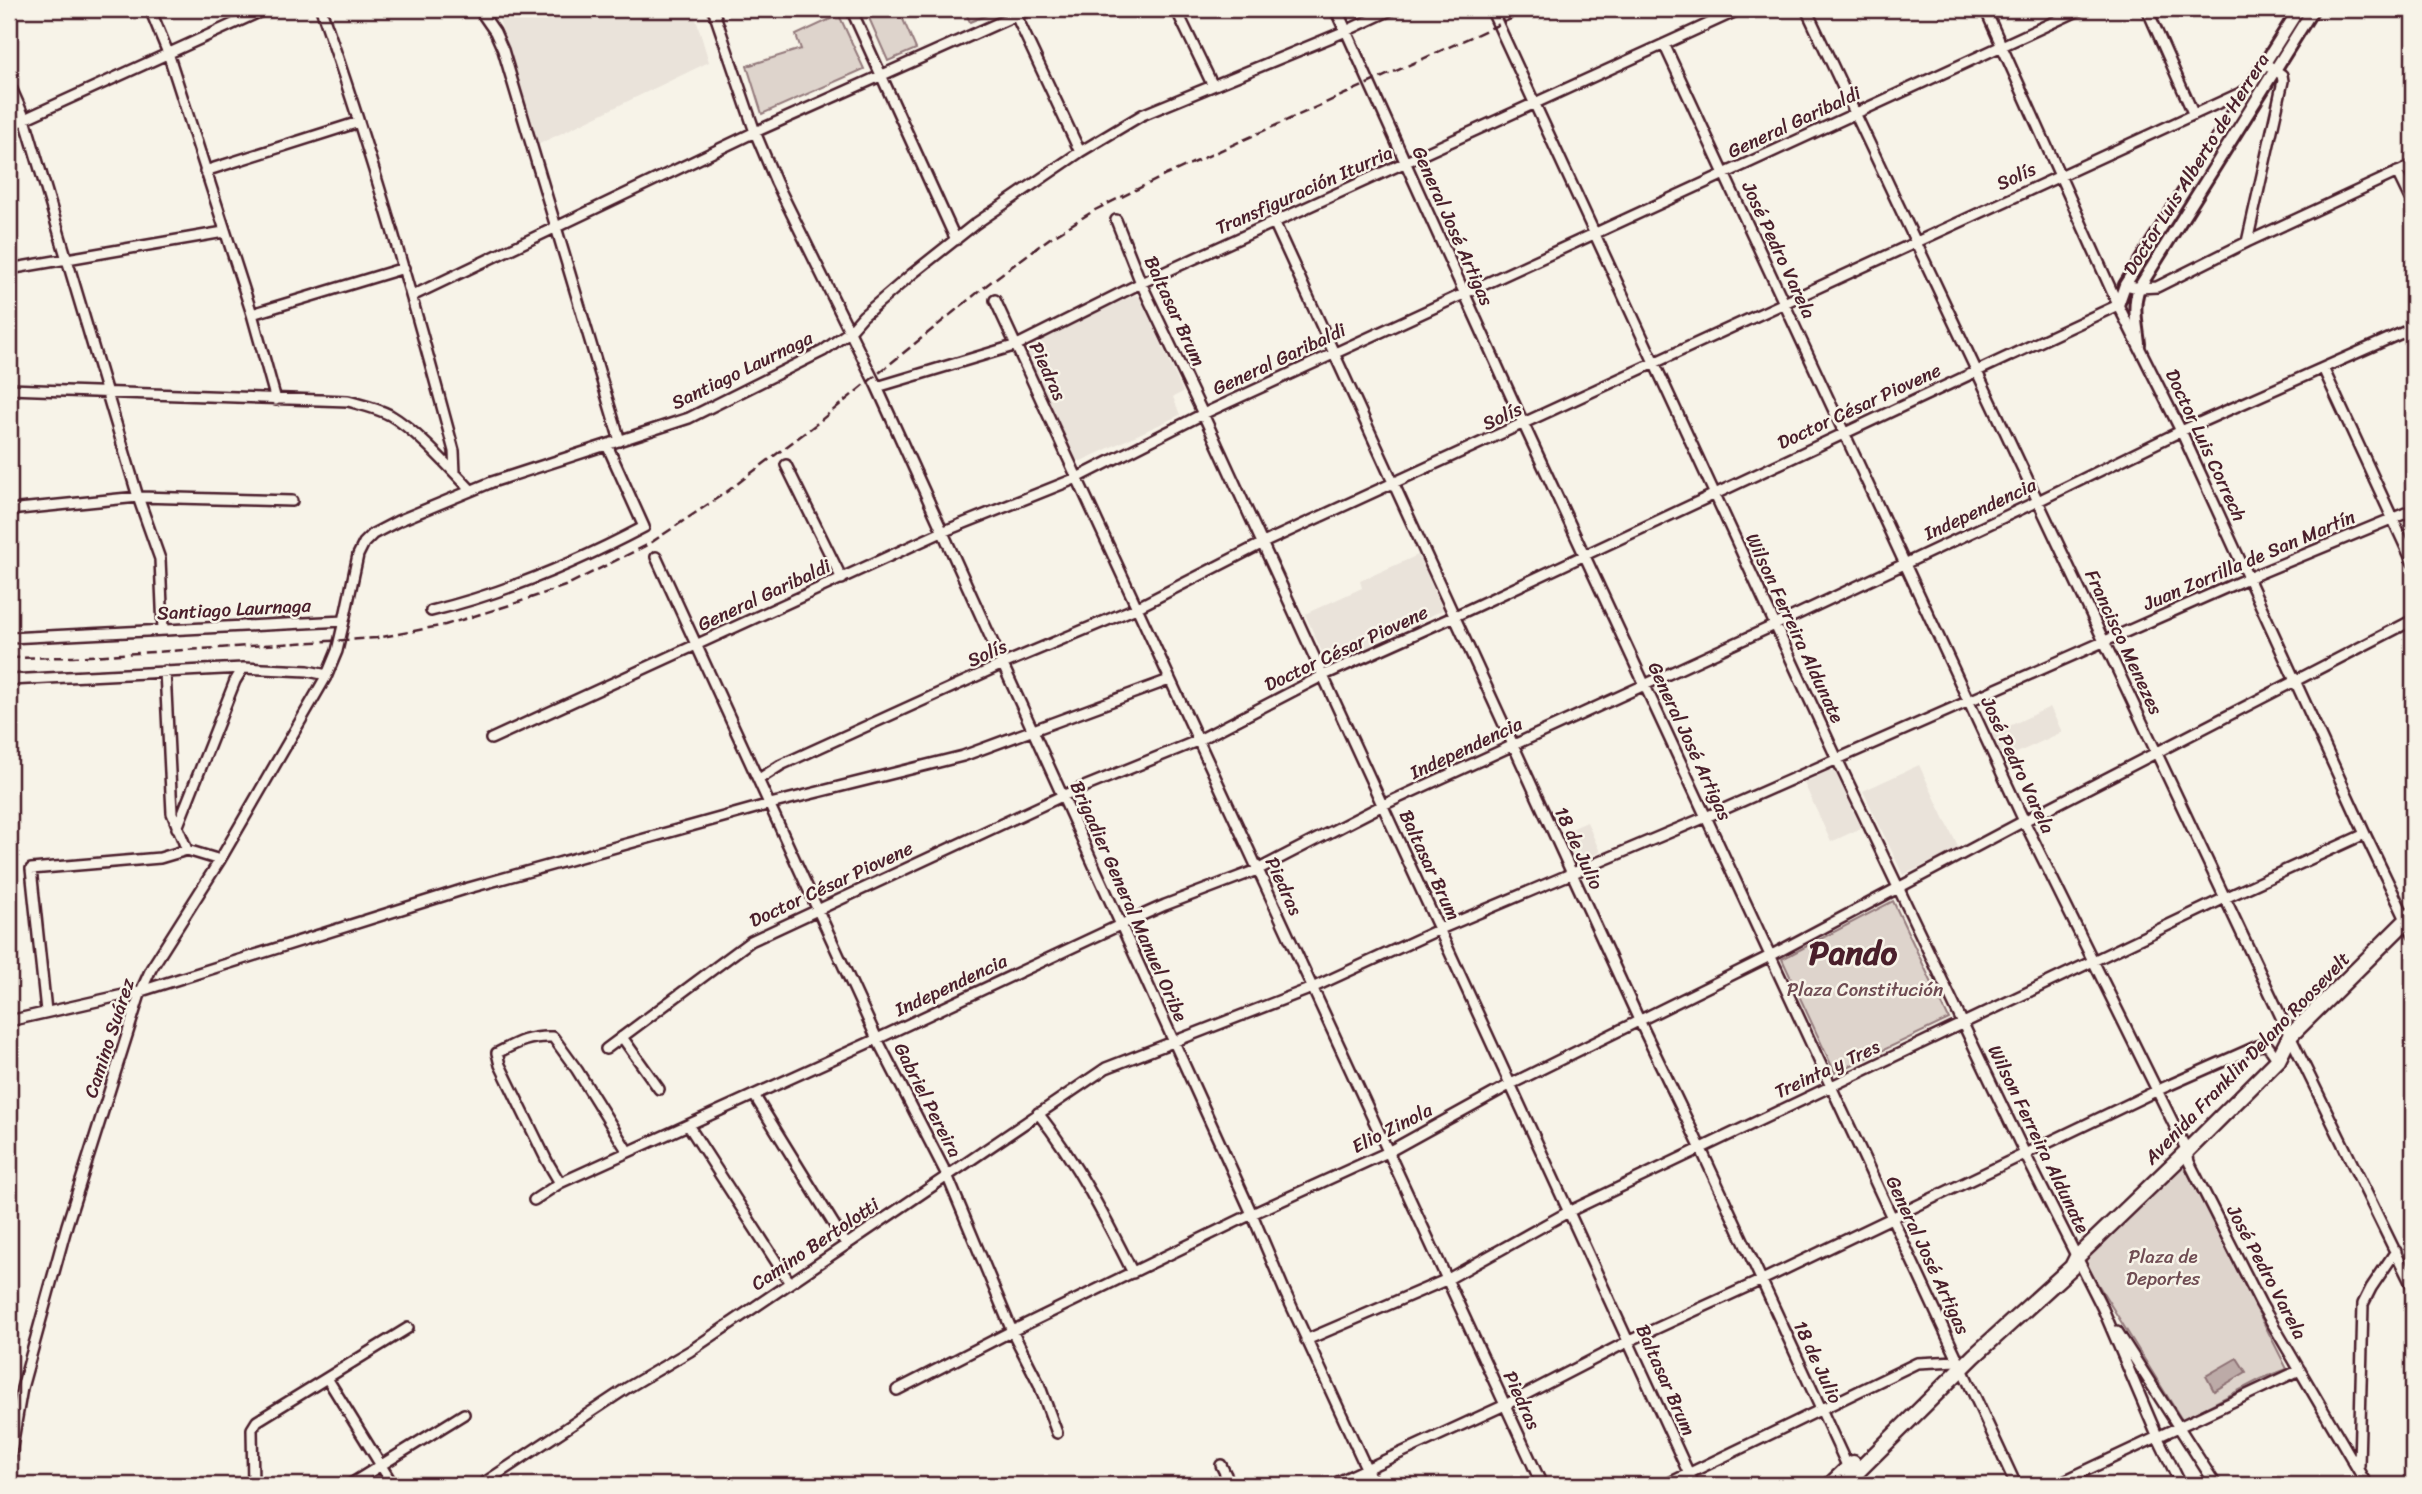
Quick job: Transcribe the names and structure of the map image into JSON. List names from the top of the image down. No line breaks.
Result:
{"streets":{"highway":["Avenida Franklin Delano Roosevelt"],"street":["General Garibaldi","Doctor Luis Alberto de Herrera","Solís","Transfiguración Iturria","General José Artigas","José Pedro Varela","Baltasar Brum","Santiago Laurnaga","Piedras","Doctor César Piovene","Doctor Luis Correch","Independencia","Juan Zorrilla de San Martín","Wilson Ferreira Aldunate","Francisco Menezes","18 de Julio","Brigadier General Manuel Oribe","Camino Suárez","Treinta y Tres","Gabriel Pereira","Elio Zinola","Camino Bertolotti"]},"crossings":[["General Garibaldi","General José Artigas"],["General Garibaldi","José Pedro Varela"],["General Garibaldi","Baltasar Brum"],["General Garibaldi","Piedras"],["General Garibaldi","Doctor Luis Correch"],["General Garibaldi","Wilson Ferreira Aldunate"],["General Garibaldi","Francisco Menezes"],["General Garibaldi","18 de Julio"],["General Garibaldi","Brigadier General Manuel Oribe"],["General Garibaldi","Gabriel Pereira"],["Doctor Luis Alberto de Herrera","Solís"],["Doctor Luis Alberto de Herrera","Doctor César Piovene"],["Doctor Luis Alberto de Herrera","Doctor Luis Correch"],["Solís","General José Artigas"],["Solís","José Pedro Varela"],["Solís","Baltasar Brum"],["Solís","Piedras"],["Solís","Doctor Luis Correch"],["Solís","Wilson Ferreira Aldunate"],["Solís","Francisco Menezes"],["Solís","18 de Julio"],["Solís","Brigadier General Manuel Oribe"],["Solís","Gabriel Pereira"],["Transfiguración Iturria","General José Artigas"],["Transfiguración Iturria","José Pedro Varela"],["Transfiguración Iturria","Baltasar Brum"],["Transfiguración Iturria","Piedras"],["Transfiguración Iturria","Wilson Ferreira Aldunate"],["Transfiguración Iturria","18 de Julio"],["Transfiguración Iturria","Brigadier General Manuel Oribe"],["General José Artigas","Santiago Laurnaga"],["General José Artigas","Doctor César Piovene"],["General José Artigas","Independencia"],["General José Artigas","Juan Zorrilla de San Martín"],["General José Artigas","Avenida Franklin Delano Roosevelt"],["General José Artigas","Treinta y Tres"],["General José Artigas","Elio Zinola"],["José Pedro Varela","Doctor César Piovene"],["José Pedro Varela","Independencia"],["José Pedro Varela","Juan Zorrilla de San Martín"],["José Pedro Varela","Avenida Franklin Delano Roosevelt"],["José Pedro Varela","Treinta y Tres"],["José Pedro Varela","Elio Zinola"],["Baltasar Brum","Doctor César Piovene"],["Baltasar Brum","Independencia"],["Baltasar Brum","Juan Zorrilla de San Martín"],["Baltasar Brum","Treinta y Tres"],["Baltasar Brum","Elio Zinola"],["Santiago Laurnaga","Brigadier General Manuel Oribe"],["Santiago Laurnaga","Camino Suárez"],["Piedras","Doctor César Piovene"],["Piedras","Independencia"],["Piedras","Juan Zorrilla de San Martín"],["Piedras","Treinta y Tres"],["Piedras","Elio Zinola"],["Doctor César Piovene","Doctor Luis Correch"],["Doctor César Piovene","Wilson Ferreira Aldunate"],["Doctor César Piovene","Francisco Menezes"],["Doctor César Piovene","18 de Julio"],["Doctor César Piovene","Brigadier General Manuel Oribe"],["Doctor César Piovene","Gabriel Pereira"],["Doctor Luis Correch","Independencia"],["Doctor Luis Correch","Juan Zorrilla de San Martín"],["Doctor Luis Correch","Avenida Franklin Delano Roosevelt"],["Doctor Luis Correch","Treinta y Tres"],["Doctor Luis Correch","Elio Zinola"],["Independencia","Wilson Ferreira Aldunate"],["Independencia","Francisco Menezes"],["Independencia","18 de Julio"],["Independencia","Brigadier General Manuel Oribe"],["Independencia","Gabriel Pereira"],["Juan Zorrilla de San Martín","Wilson Ferreira Aldunate"],["Juan Zorrilla de San Martín","Francisco Menezes"],["Juan Zorrilla de San Martín","18 de Julio"],["Juan Zorrilla de San Martín","Brigadier General Manuel Oribe"],["Juan Zorrilla de San Martín","Camino Bertolotti"],["Wilson Ferreira Aldunate","Avenida Franklin Delano Roosevelt"],["Wilson Ferreira Aldunate","Treinta y Tres"],["Wilson Ferreira Aldunate","Elio Zinola"],["Francisco Menezes","Avenida Franklin Delano Roosevelt"],["Francisco Menezes","Treinta y Tres"],["Francisco Menezes","Elio Zinola"],["18 de Julio","Avenida Franklin Delano Roosevelt"],["18 de Julio","Treinta y Tres"],["18 de Julio","Elio Zinola"],["Brigadier General Manuel Oribe","Treinta y Tres"],["Brigadier General Manuel Oribe","Elio Zinola"],["Brigadier General Manuel Oribe","Camino Bertolotti"],["Gabriel Pereira","Elio Zinola"],["Gabriel Pereira","Camino Bertolotti"]],"districts":["Pando"],"parks":["Plaza Constitución","Plaza de Deportes"]}
